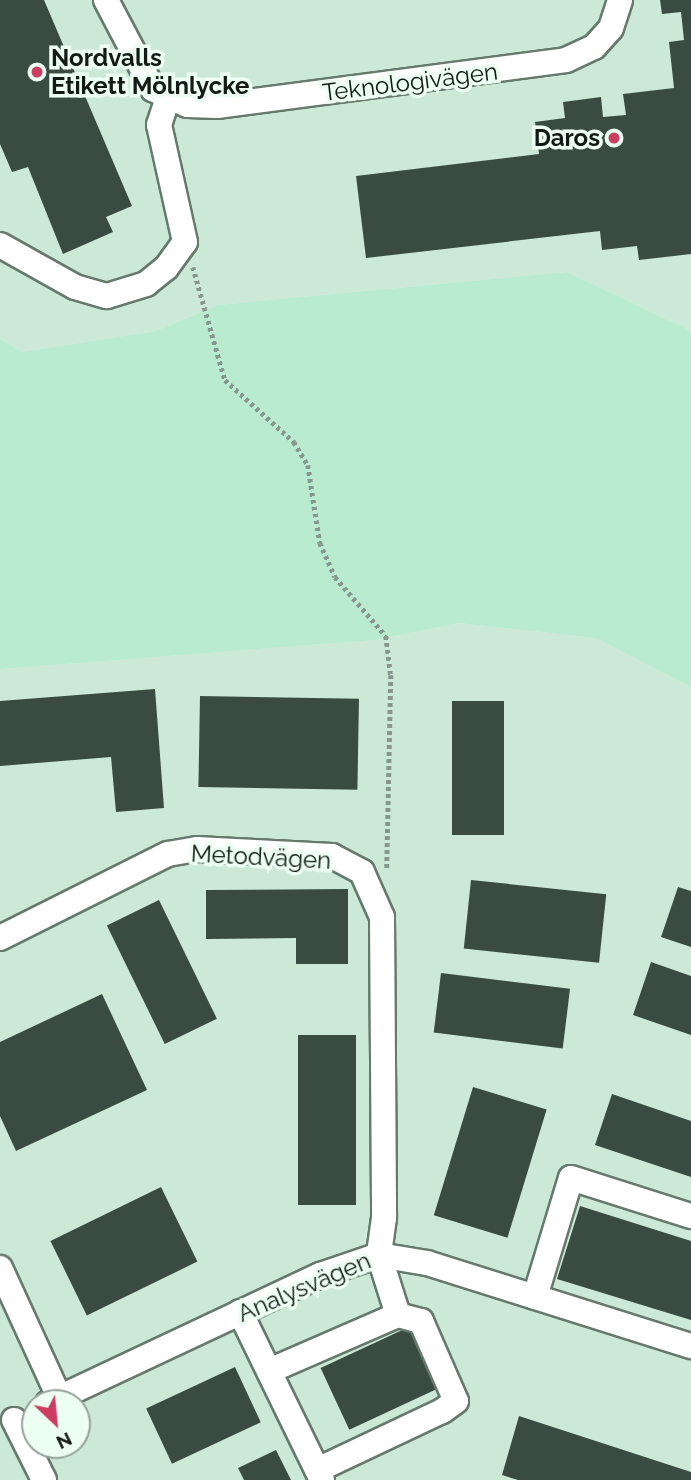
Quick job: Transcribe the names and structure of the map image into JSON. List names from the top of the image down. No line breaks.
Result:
{"streets":{"street":["Teknologivägen","Metodvägen","Analysvägen"]},"crossings":[["Metodvägen","Analysvägen"]],"places":["Nordvalls Etikett Mölnlycke","Daros"],"north":"bottom right"}
